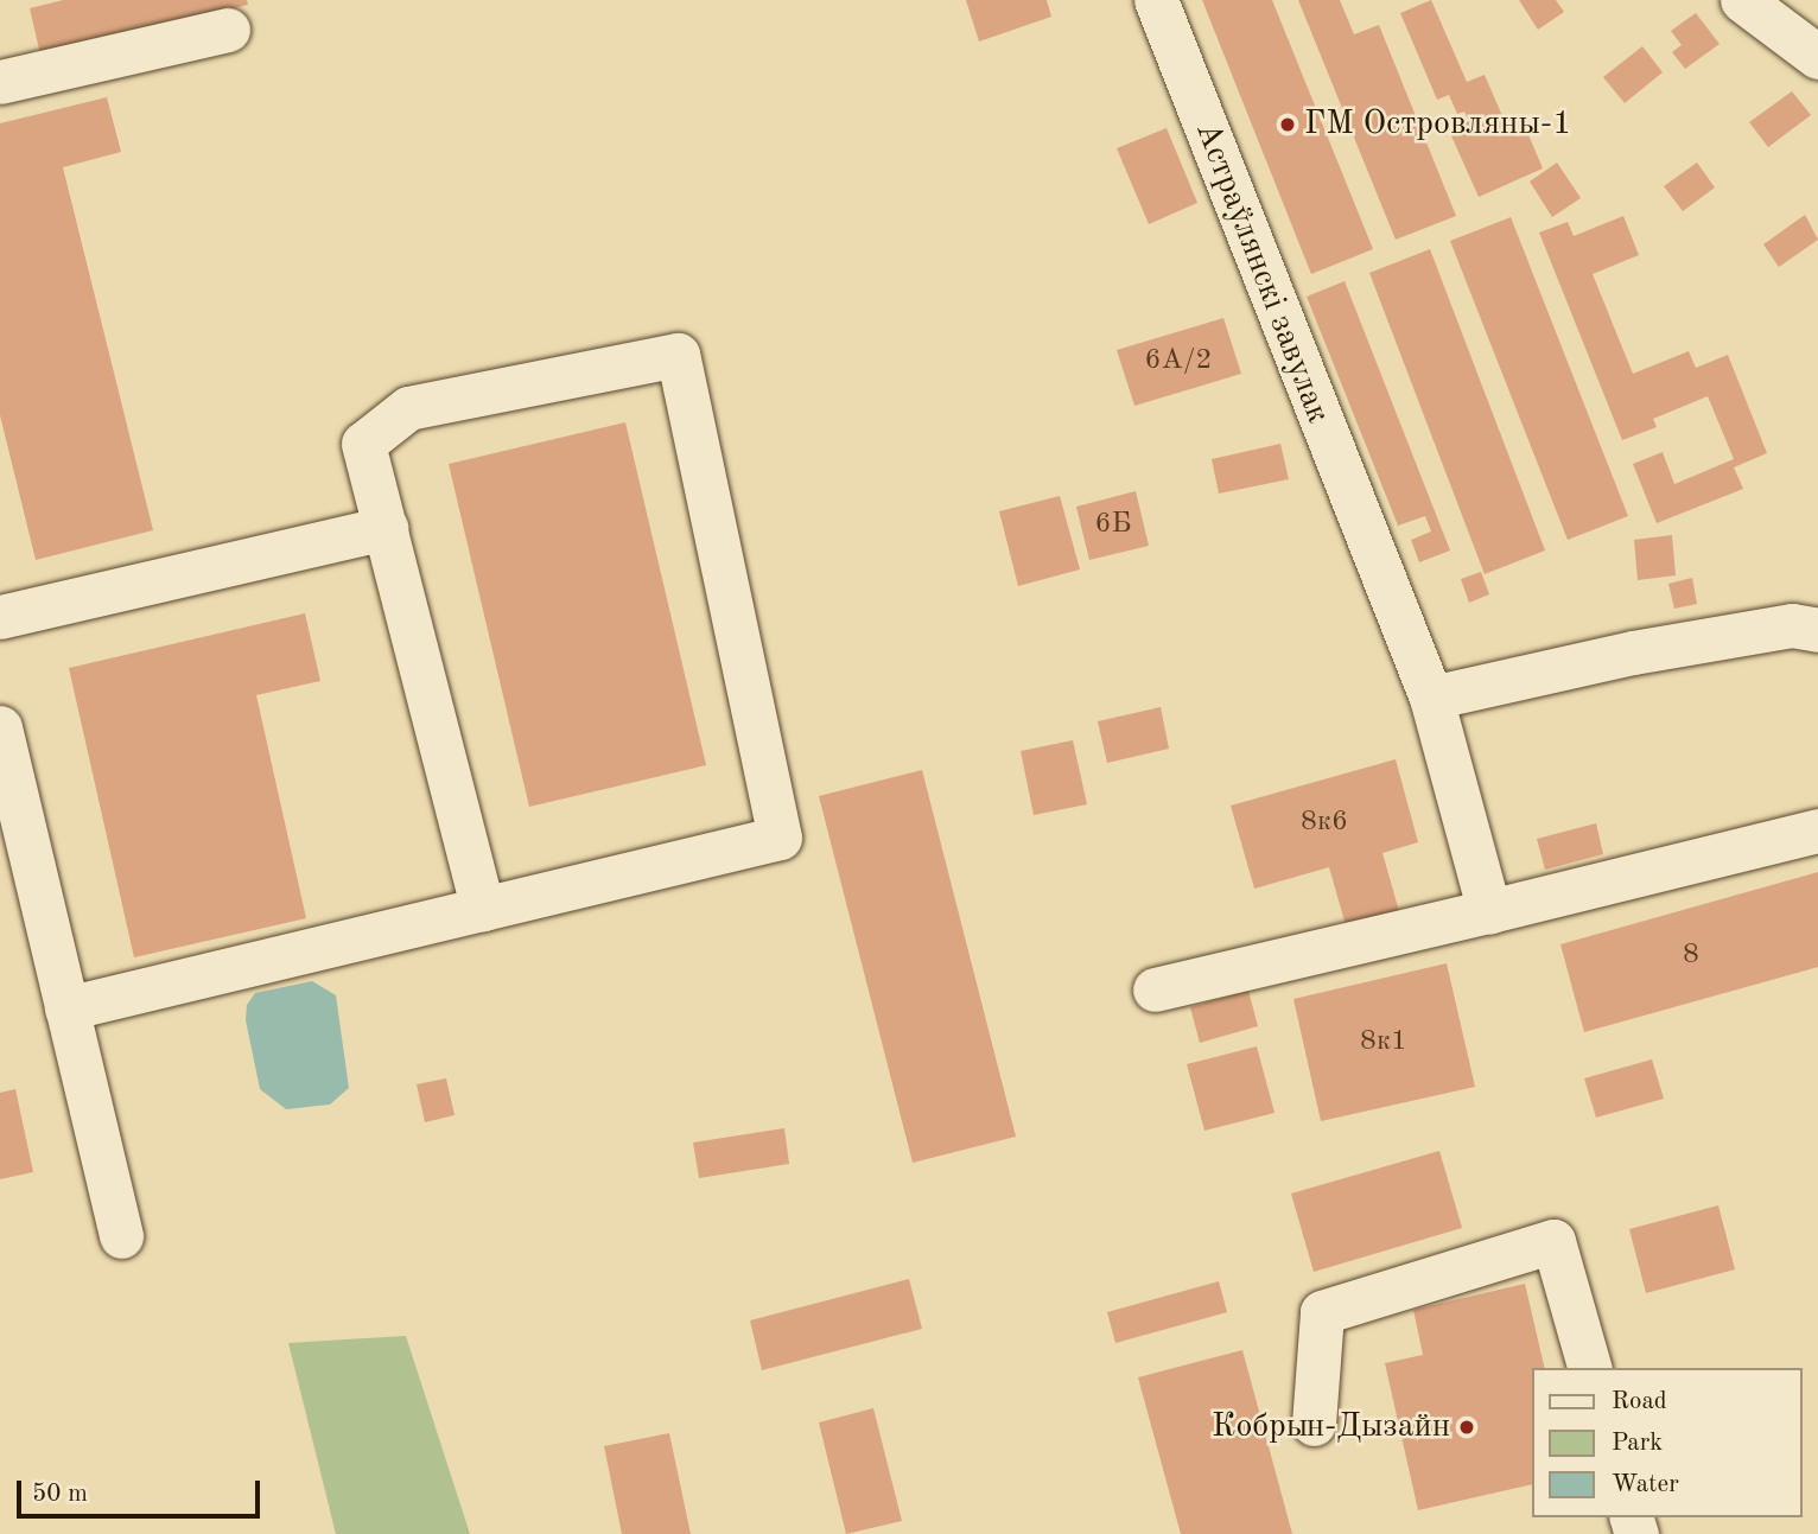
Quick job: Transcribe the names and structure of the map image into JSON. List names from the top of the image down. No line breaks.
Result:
{"streets":{"street":["Астраўлянскі завулак"]},"places":["ГМ Островляны-1","Кобрын-Дызайн"],"house_numbers":["6А/2","6Б","8к6","8","8к1"],"legend":["Road","Park","Water"],"scale_bar":"50 m"}
